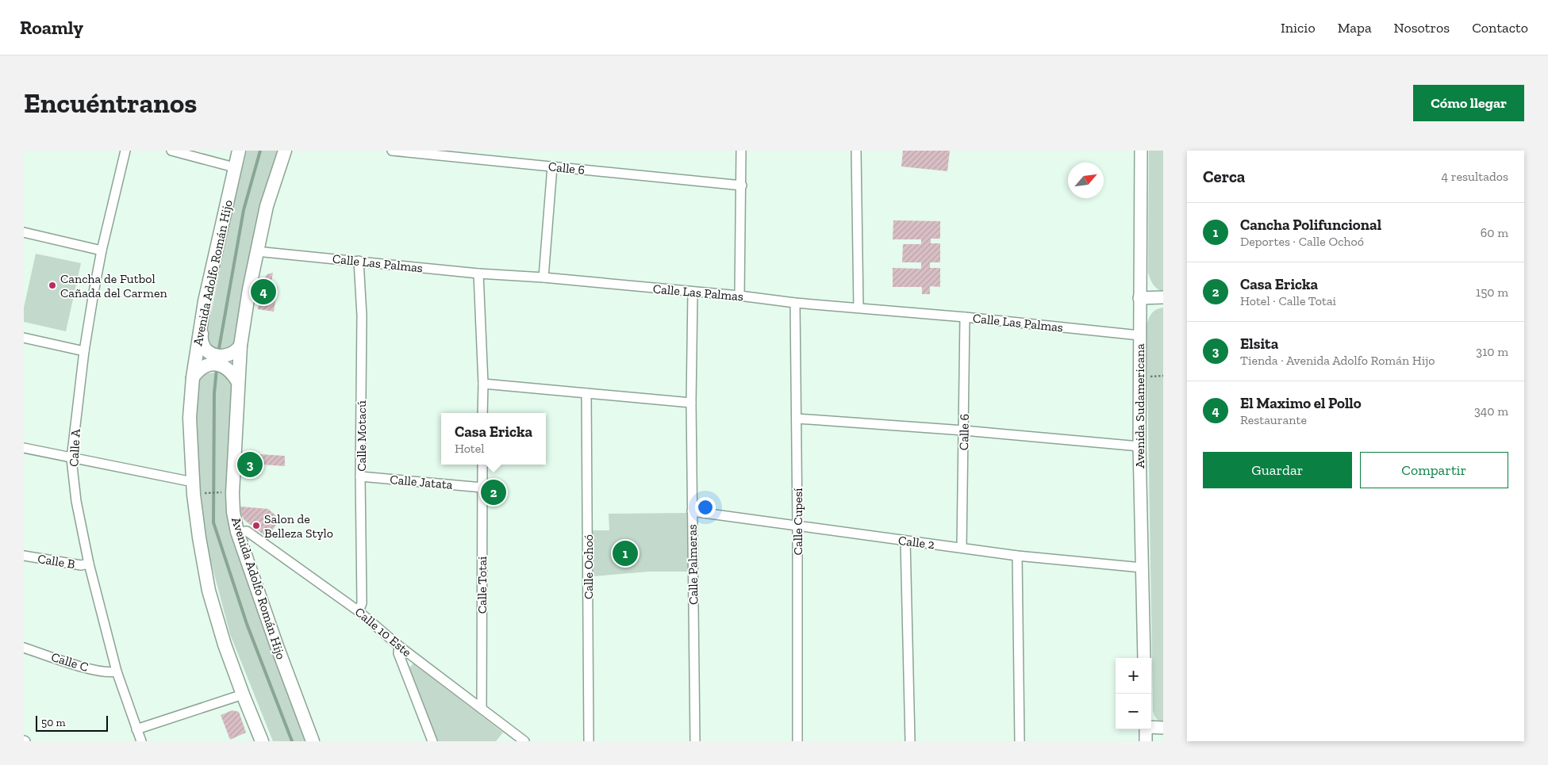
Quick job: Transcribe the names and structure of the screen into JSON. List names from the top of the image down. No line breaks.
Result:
{"streets":{"main road":["Avenida Adolfo Román Hijo"],"street":["Calle 6","Calle Las Palmas","Avenida Sudamericana","Calle Motacú","Calle A","Calle Jatata","Calle Cupesí","Calle 2","Calle B","Calle Palmeras","Calle Ochoó","Calle Totai","Calle 10 Este","Calle C"]},"crossings":[["Calle 6","Calle Las Palmas"],["Calle 6","Calle 2"],["Calle Las Palmas","Avenida Adolfo Román Hijo"],["Calle Las Palmas","Avenida Sudamericana"],["Calle Las Palmas","Calle Motacú"],["Calle Las Palmas","Calle Cupesí"],["Calle Las Palmas","Calle Palmeras"],["Avenida Adolfo Román Hijo","Calle 10 Este"],["Avenida Sudamericana","Calle 2"],["Calle Motacú","Calle Jatata"],["Calle Motacú","Calle 10 Este"],["Calle A","Calle B"],["Calle A","Calle C"],["Calle Jatata","Calle Totai"],["Calle Cupesí","Calle 2"],["Calle 2","Calle Palmeras"],["Calle Totai","Calle 10 Este"]],"places":["Cancha de Futbol Cañada del Carmen","Salon de Belleza Stylo"],"scale_bar":"50 m","north":"top right","page":{"header":"Roamly","nav":["Inicio","Mapa","Nosotros","Contacto"],"buttons":["Cómo llegar",["Guardar","Compartir"]],"title":"Encuéntranos","heading":["Cerca","4 resultados"],"list":[{"mark":"1","name":"Cancha Polifuncional","note":"Deportes · Calle Ochoó","value":"60 m"},{"mark":"2","name":"Casa Ericka","note":"Hotel · Calle Totai","value":"150 m"},{"mark":"3","name":"Elsita","note":"Tienda · Avenida Adolfo Román Hijo","value":"310 m"},{"mark":"4","name":"El Maximo el Pollo","note":"Restaurante","value":"340 m"}],"pins":["4","3","2","1"],"popup":["Casa Ericka","Hotel"],"map_buttons":["+","−"],"scale":"50 m"}}
